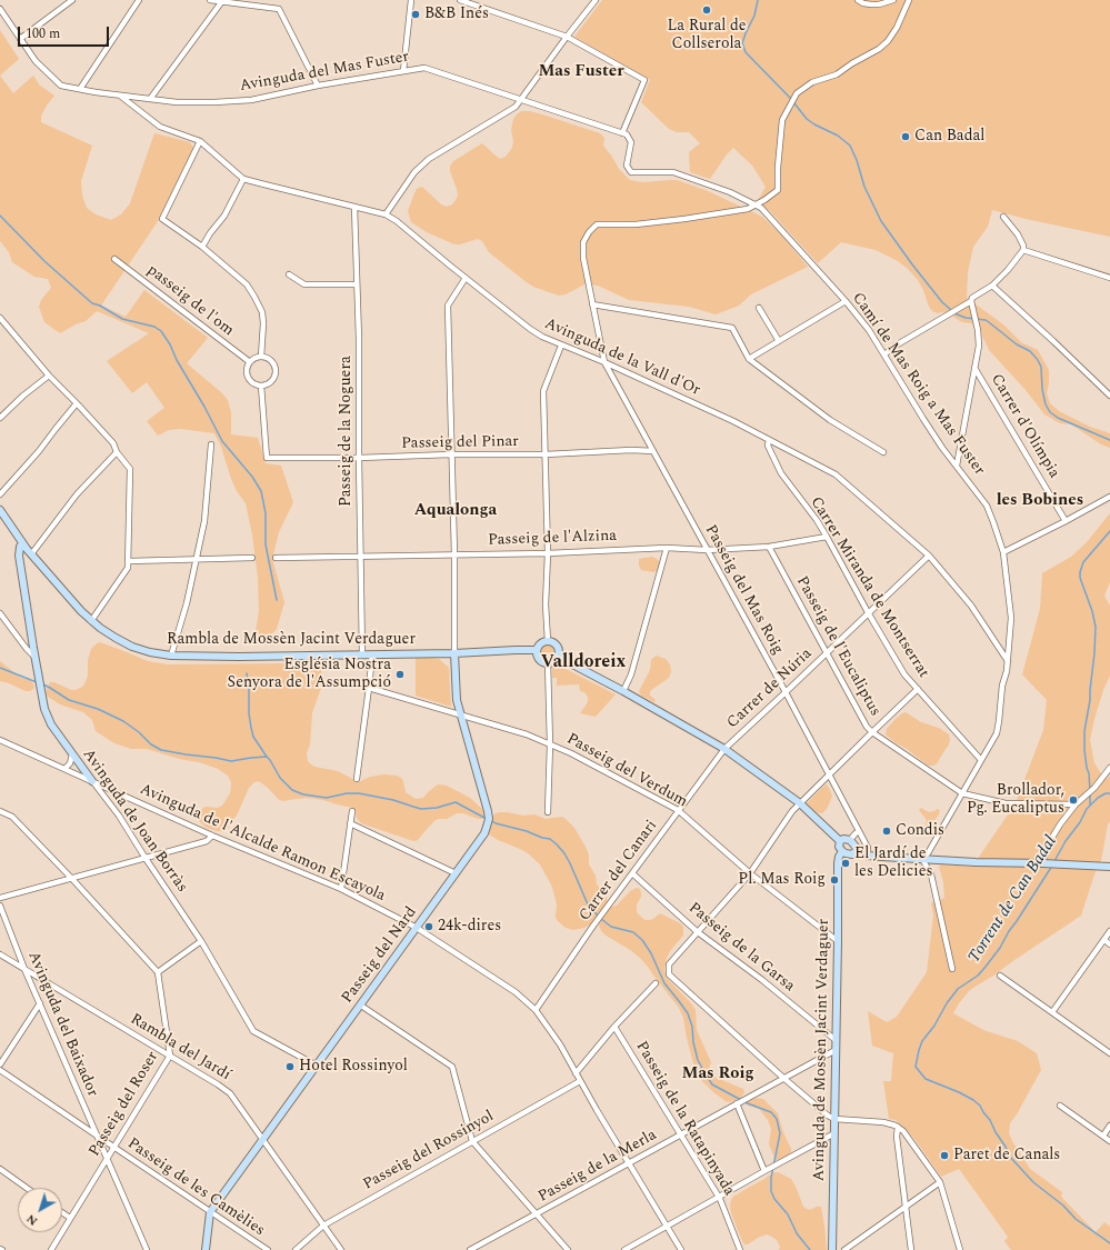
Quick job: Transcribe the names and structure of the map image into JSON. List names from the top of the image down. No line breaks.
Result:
{"streets":{"street":["Avinguda del Mas Fuster","passeig de l'om","Avinguda de la Vall d'Or","Camí de Mas Roig a Mas Fuster","Carrer d'Olímpia","Passeig de la Noguera","Passeig del Pinar","Passeig de l'Alzina","Carrer Miranda de Montserrat","Passeig del Mas Roig","Rambla de Mossèn Jacint Verdaguer","Passeig de l'Eucaliptus","Carrer de Núria","Passeig del Verdum","Avinguda de Joan Borràs","Avinguda de l'Alcalde Ramon Escayola","Carrer del Canari","Passeig de la Garsa","Passeig del Nard","Avinguda del Baixador","Rambla del Jardí","Avinguda de Mossèn Jacint Verdaguer","Passeig del Roser","Passeig de la Ratapinyada","Passeig del Rossinyol","Passeig de la Merla","Passeig de les Camèlies"]},"crossings":[["Avinguda del Mas Fuster","Avinguda de la Vall d'Or"],["Avinguda del Mas Fuster","Camí de Mas Roig a Mas Fuster"],["passeig de l'om","Passeig del Pinar"],["Avinguda de la Vall d'Or","Camí de Mas Roig a Mas Fuster"],["Avinguda de la Vall d'Or","Passeig de la Noguera"],["Avinguda de la Vall d'Or","Carrer Miranda de Montserrat"],["Avinguda de la Vall d'Or","Passeig del Mas Roig"],["Avinguda de la Vall d'Or","Carrer de Núria"],["Camí de Mas Roig a Mas Fuster","Carrer Miranda de Montserrat"],["Camí de Mas Roig a Mas Fuster","Passeig del Mas Roig"],["Camí de Mas Roig a Mas Fuster","Passeig de l'Eucaliptus"],["Passeig de la Noguera","Passeig del Pinar"],["Passeig de la Noguera","Passeig de l'Alzina"],["Passeig de la Noguera","Rambla de Mossèn Jacint Verdaguer"],["Passeig del Pinar","Passeig del Mas Roig"],["Passeig de l'Alzina","Carrer Miranda de Montserrat"],["Passeig de l'Alzina","Passeig del Mas Roig"],["Passeig de l'Alzina","Passeig de l'Eucaliptus"],["Carrer Miranda de Montserrat","Carrer de Núria"],["Passeig del Mas Roig","Carrer de Núria"],["Rambla de Mossèn Jacint Verdaguer","Avinguda de Joan Borràs"],["Rambla de Mossèn Jacint Verdaguer","Passeig del Nard"],["Passeig de l'Eucaliptus","Carrer de Núria"],["Carrer de Núria","Carrer del Canari"],["Passeig del Verdum","Carrer del Canari"],["Passeig del Verdum","Passeig del Nard"],["Passeig del Verdum","Avinguda de Mossèn Jacint Verdaguer"],["Avinguda de Joan Borràs","Avinguda de l'Alcalde Ramon Escayola"],["Avinguda de Joan Borràs","Passeig del Nard"],["Avinguda de l'Alcalde Ramon Escayola","Carrer del Canari"],["Avinguda de l'Alcalde Ramon Escayola","Passeig del Nard"],["Avinguda de l'Alcalde Ramon Escayola","Passeig del Rossinyol"],["Avinguda de l'Alcalde Ramon Escayola","Passeig de la Merla"],["Carrer del Canari","Passeig de la Garsa"],["Passeig de la Garsa","Avinguda de Mossèn Jacint Verdaguer"],["Passeig del Nard","Rambla del Jardí"],["Passeig del Nard","Passeig de les Camèlies"],["Avinguda del Baixador","Rambla del Jardí"],["Avinguda del Baixador","Passeig del Roser"],["Avinguda del Baixador","Passeig de les Camèlies"],["Rambla del Jardí","Passeig del Roser"],["Rambla del Jardí","Passeig del Rossinyol"],["Avinguda de Mossèn Jacint Verdaguer","Passeig de la Merla"],["Passeig del Roser","Passeig de les Camèlies"],["Passeig de la Ratapinyada","Passeig de la Merla"]],"districts":["Mas Fuster","les Bobines","Aqualonga","Valldoreix","Mas Roig"],"water":["Torrent de Can Badal"],"places":["La Rural de Collserola","B&B Inés","Can Badal","Església Nostra Senyora de l'Assumpció","Brollador, Pg. Eucaliptus","Condis","El Jardí de les Delicies","Pl. Mas Roig","24k-dires","Hotel Rossinyol","Paret de Canals"],"scale_bar":"100 m","north":"bottom left"}
